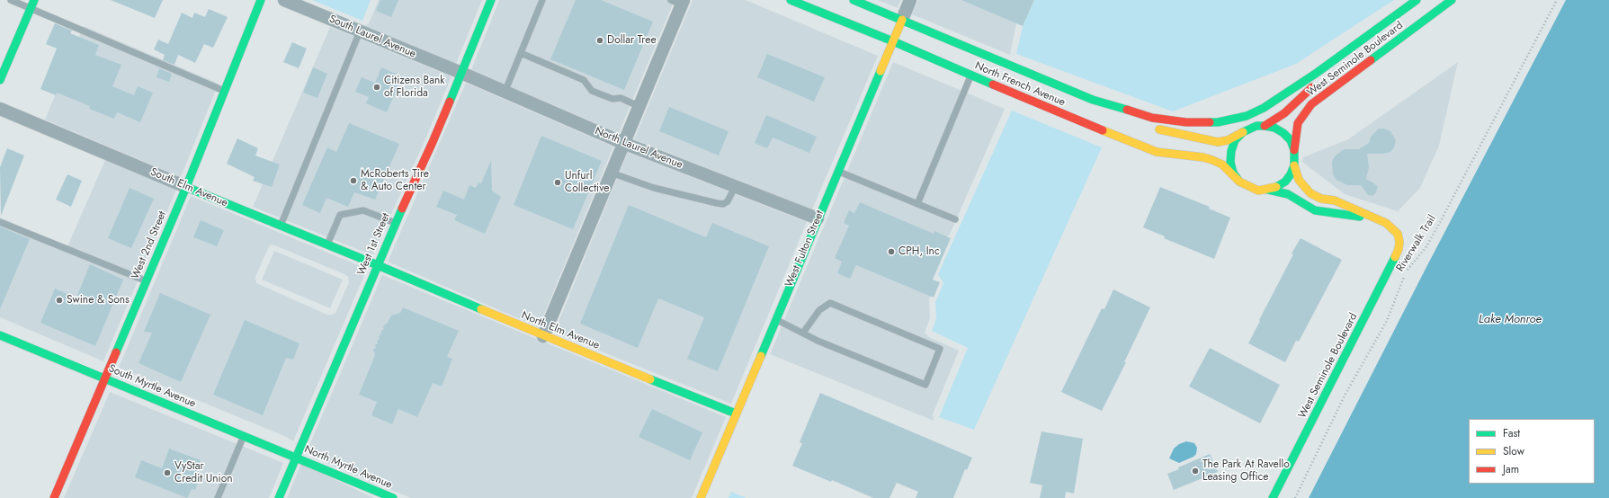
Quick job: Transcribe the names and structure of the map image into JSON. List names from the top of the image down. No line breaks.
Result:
{"streets":{"main road":["West Seminole Boulevard","North French Avenue","South Elm Avenue","West 1st Street","West 2nd Street","West Fulton Street","North Elm Avenue","South Myrtle Avenue","North Myrtle Avenue"],"street":["South Laurel Avenue","North Laurel Avenue"],"path":["Riverwalk Trail"]},"crossings":[["South Laurel Avenue","North Laurel Avenue"],["South Laurel Avenue","West 1st Street"],["West Seminole Boulevard","North French Avenue"],["North French Avenue","West Fulton Street"],["North Laurel Avenue","West 1st Street"],["North Laurel Avenue","West Fulton Street"],["South Elm Avenue","West 1st Street"],["South Elm Avenue","West 2nd Street"],["South Elm Avenue","North Elm Avenue"],["West 1st Street","North Elm Avenue"],["West 1st Street","South Myrtle Avenue"],["West 1st Street","North Myrtle Avenue"],["West 2nd Street","South Myrtle Avenue"],["West Fulton Street","North Elm Avenue"],["South Myrtle Avenue","North Myrtle Avenue"]],"water":["Lake Monroe"],"places":["Dollar Tree","Citizens Bank of Florida","McRoberts Tire & Auto Center","Unfurl Collective","CPH, Inc","Swine & Sons","The Park At Ravello Leasing Office","VyStar Credit Union"],"legend":["Fast","Slow","Jam"]}
